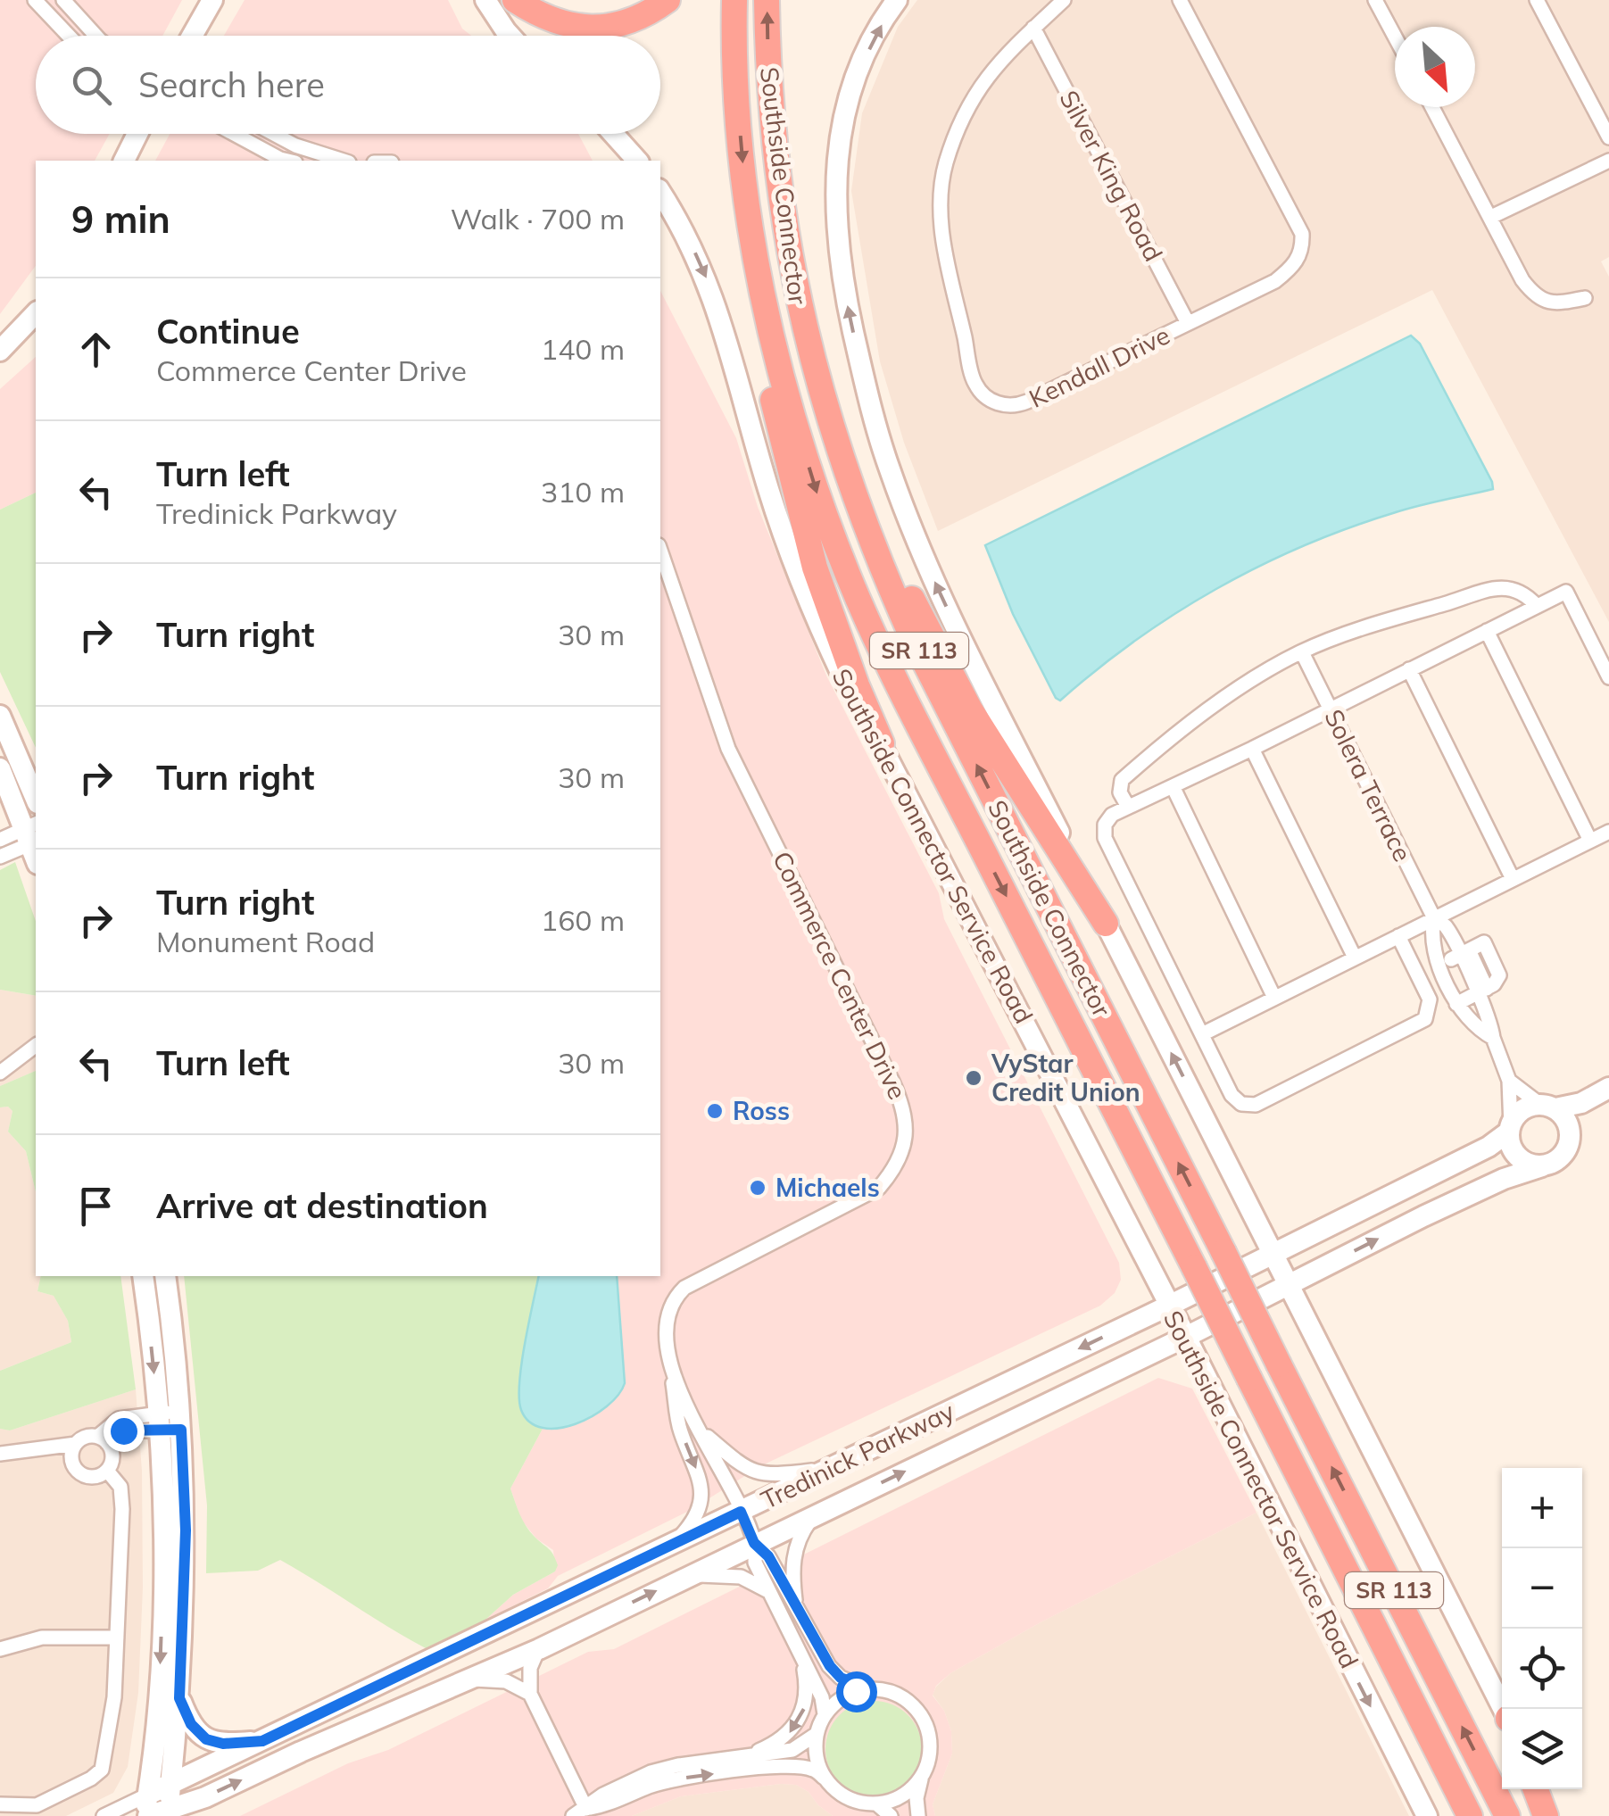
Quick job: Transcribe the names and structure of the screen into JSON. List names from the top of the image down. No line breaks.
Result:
{"streets":{"highway":["Southside Connector","SR 113"],"street":["Silver King Road","Kendall Drive","Solera Terrace","Southside Connector Service Road","Commerce Center Drive","Tredinick Parkway"]},"crossings":[["Silver King Road","Kendall Drive"],["Solera Terrace","Tredinick Parkway"],["Southside Connector Service Road","Tredinick Parkway"],["Commerce Center Drive","Tredinick Parkway"]],"places":["VyStar Credit Union","Ross","Michaels"],"north":"bottom right","page":{"search":"Search here","heading":["9 min","Walk · 700 m"],"list":[["Continue","Commerce Center Drive","140 m"],["Turn left","Tredinick Parkway","310 m"],["Turn right","30 m"],["Turn right","30 m"],["Turn right","Monument Road","160 m"],["Turn left","30 m"],"Arrive at destination"],"map_buttons":["+","−"]}}
